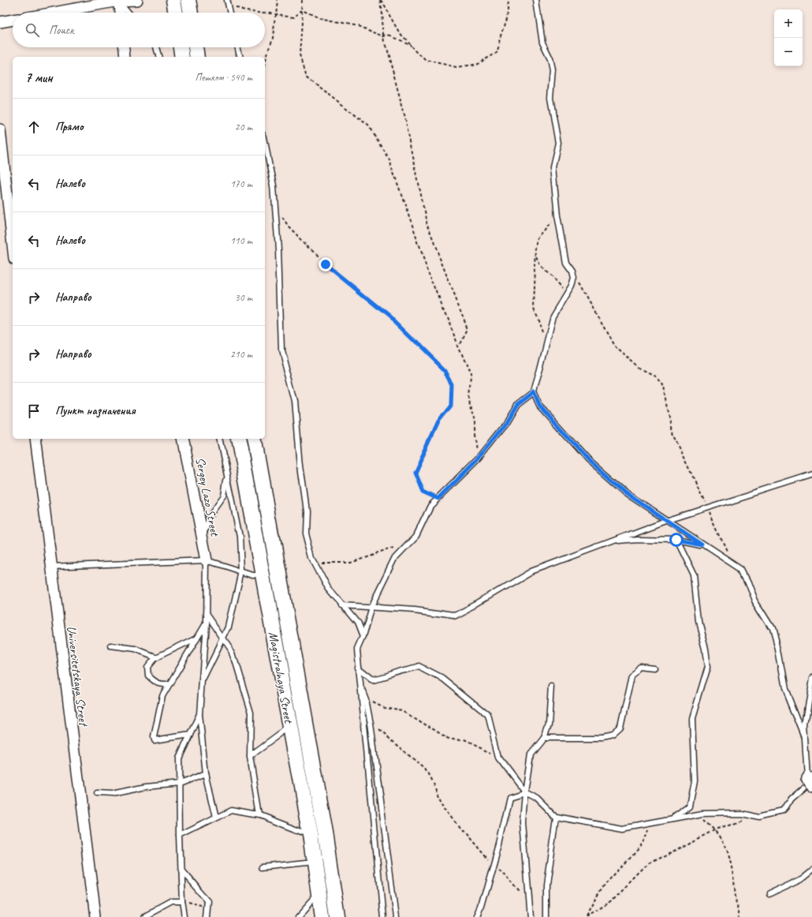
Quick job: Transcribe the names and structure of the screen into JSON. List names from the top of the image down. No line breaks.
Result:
{"streets":{"main road":["Magistralnaya Street"],"street":["Sergey Lazo Street","Universitetskaya Street"]},"page":{"map_buttons":["+","−"],"search":"Поиск","heading":["7 мин","Пешком · 540 m"],"list":[["Прямо","20 m"],["Налево","170 m"],["Налево","110 m"],["Направо","30 m"],["Направо","210 m"],"Пункт назначения"]}}
